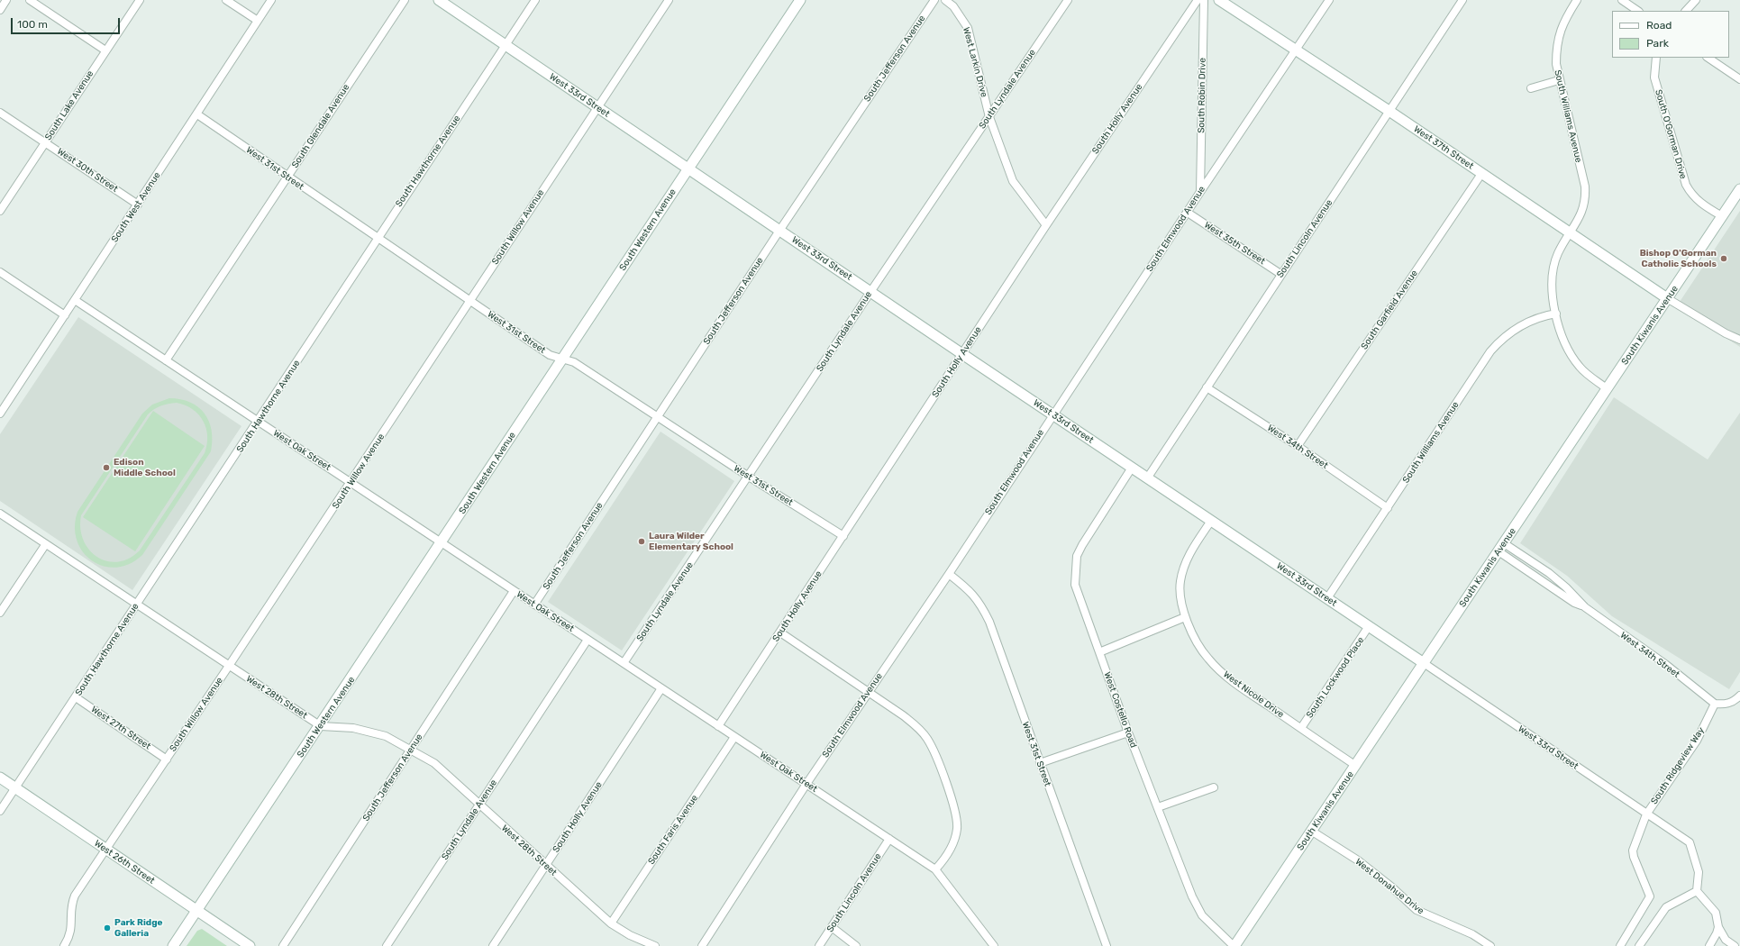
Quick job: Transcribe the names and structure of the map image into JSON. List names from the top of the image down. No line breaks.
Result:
{"streets":{"street":["South Jefferson Avenue","West Larkin Drive","South Lyndale Avenue","West 33rd Street","South Robin Drive","South Lake Avenue","South Williams Avenue","South Holly Avenue","South Glendale Avenue","South O'Gorman Drive","West 37th Street","South Hawthorne Avenue","West 31st Street","West 30th Street","South West Avenue","South Willow Avenue","South Elmwood Avenue","South Western Avenue","South Lincoln Avenue","West 35th Street","South Garfield Avenue","South Kiwanis Avenue","West 34th Street","West Oak Street","South Lockwood Place","West Nicole Drive","West 28th Street","West Costello Road","West 27th Street","South Ridgeview Way","South Faris Avenue","West 26th Street","West Donahue Drive"]},"crossings":[["South Jefferson Avenue","West 33rd Street"],["South Jefferson Avenue","West 31st Street"],["South Jefferson Avenue","West Oak Street"],["South Jefferson Avenue","West 28th Street"],["West Larkin Drive","South Lyndale Avenue"],["West Larkin Drive","South Holly Avenue"],["South Lyndale Avenue","West 33rd Street"],["South Lyndale Avenue","West 31st Street"],["South Lyndale Avenue","West Oak Street"],["South Lyndale Avenue","West 28th Street"],["West 33rd Street","South Williams Avenue"],["West 33rd Street","South Holly Avenue"],["West 33rd Street","South Hawthorne Avenue"],["West 33rd Street","South Willow Avenue"],["West 33rd Street","South Elmwood Avenue"],["West 33rd Street","South Western Avenue"],["West 33rd Street","South Lincoln Avenue"],["West 33rd Street","South Kiwanis Avenue"],["West 33rd Street","South Lockwood Place"],["West 33rd Street","West Nicole Drive"],["West 33rd Street","West Costello Road"],["West 33rd Street","South Ridgeview Way"],["South Robin Drive","South Elmwood Avenue"],["South Lake Avenue","West 30th Street"],["South Williams Avenue","West 37th Street"],["South Williams Avenue","South Kiwanis Avenue"],["South Williams Avenue","West 34th Street"],["South Holly Avenue","West 31st Street"],["South Holly Avenue","West Oak Street"],["South Holly Avenue","West 28th Street"],["South Glendale Avenue","West 31st Street"],["South Glendale Avenue","West Oak Street"],["South O'Gorman Drive","South Kiwanis Avenue"],["West 37th Street","South Elmwood Avenue"],["West 37th Street","South Lincoln Avenue"],["West 37th Street","South Garfield Avenue"],["West 37th Street","South Kiwanis Avenue"],["South Hawthorne Avenue","West 31st Street"],["South Hawthorne Avenue","West Oak Street"],["South Hawthorne Avenue","West 28th Street"],["South Hawthorne Avenue","West 27th Street"],["South Hawthorne Avenue","West 26th Street"],["West 31st Street","South West Avenue"],["West 31st Street","South Willow Avenue"],["West 31st Street","South Elmwood Avenue"],["West 31st Street","South Western Avenue"],["West 30th Street","South West Avenue"],["South West Avenue","West Oak Street"],["South Willow Avenue","West Oak Street"],["South Willow Avenue","West 28th Street"],["South Willow Avenue","West 27th Street"],["South Willow Avenue","West 26th Street"],["South Elmwood Avenue","West 35th Street"],["South Elmwood Avenue","West Oak Street"],["South Western Avenue","West Oak Street"],["South Western Avenue","West 28th Street"],["South Western Avenue","West 26th Street"],["South Lincoln Avenue","West 35th Street"],["South Lincoln Avenue","West 34th Street"],["South Lincoln Avenue","West Oak Street"],["South Garfield Avenue","West 34th Street"],["South Kiwanis Avenue","West 34th Street"],["South Kiwanis Avenue","West Nicole Drive"],["South Kiwanis Avenue","West Costello Road"],["South Kiwanis Avenue","West Donahue Drive"],["West 34th Street","South Ridgeview Way"],["West Oak Street","South Faris Avenue"],["South Lockwood Place","West Nicole Drive"],["West 28th Street","South Faris Avenue"]],"places":["Bishop O'Gorman Catholic Schools","Edison Middle School","Laura Wilder Elementary School","Park Ridge Galleria"],"legend":["Road","Park"],"scale_bar":"100 m"}
